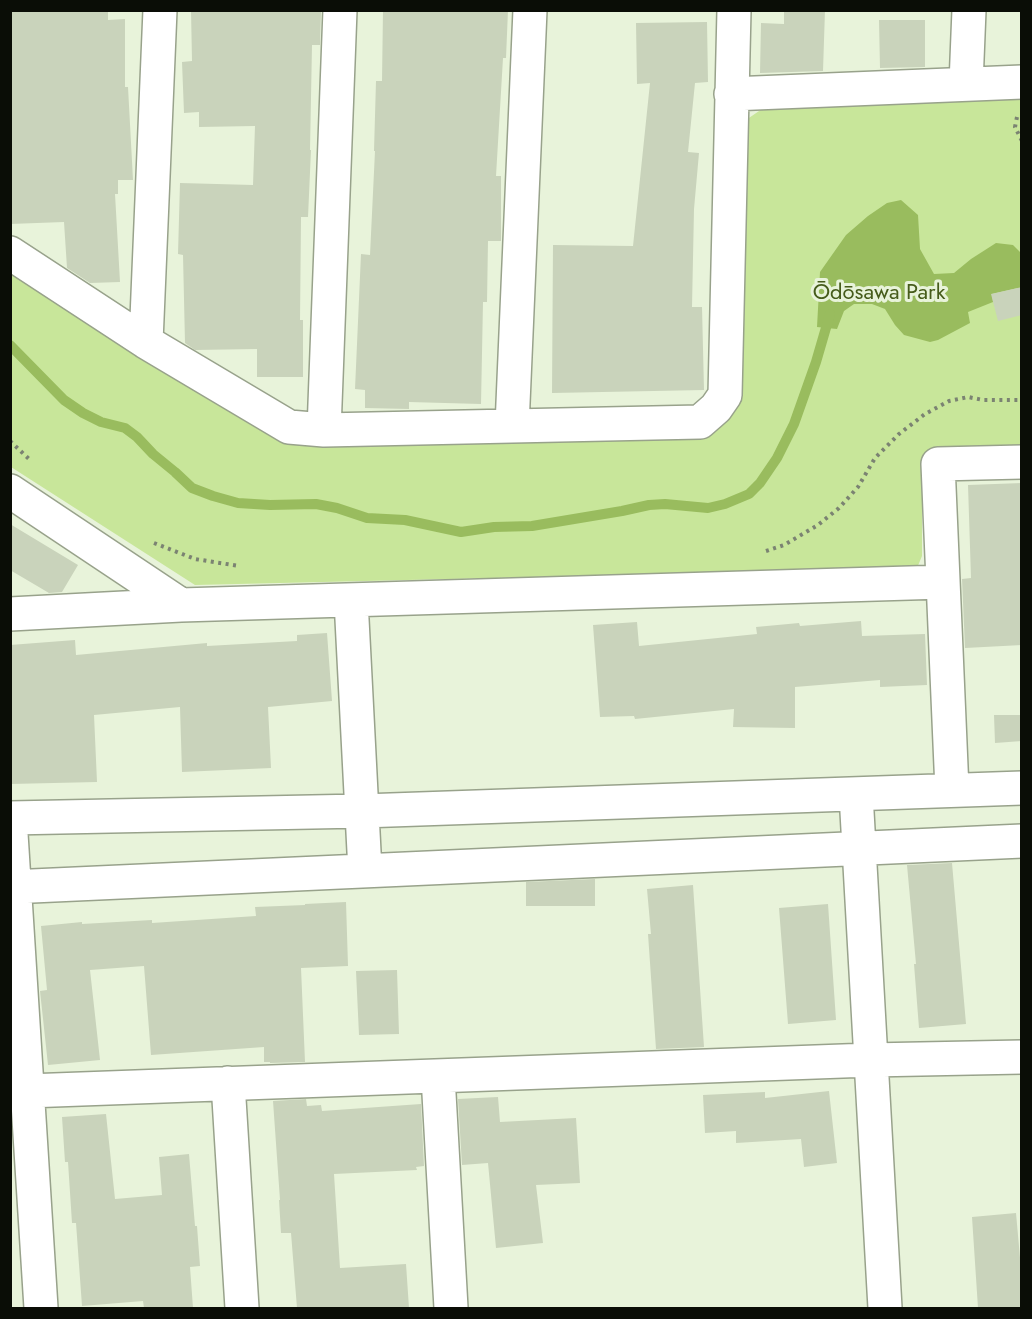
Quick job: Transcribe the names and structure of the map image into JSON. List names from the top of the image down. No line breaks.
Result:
{"parks":["Ōdōsawa Park"]}
